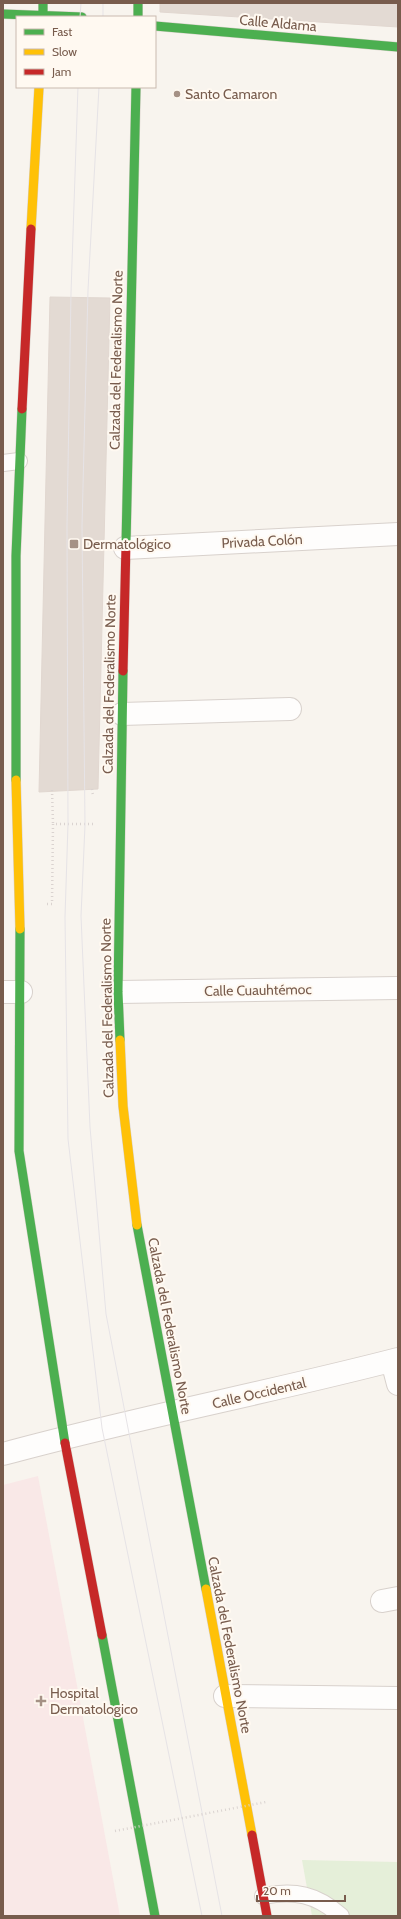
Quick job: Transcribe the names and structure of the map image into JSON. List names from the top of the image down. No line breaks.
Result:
{"streets":{"main road":["Calle Aldama","Calzada del Federalismo Norte"],"street":["Privada Colón","Calle Cuauhtémoc","Calle Occidental"]},"crossings":[["Calzada del Federalismo Norte","Privada Colón"],["Calzada del Federalismo Norte","Calle Cuauhtémoc"],["Calzada del Federalismo Norte","Calle Occidental"]],"places":{"other":["Santo Camaron"],"transit":["Dermatológico"],"health":["Hospital Dermatologico"]},"legend":["Fast","Slow","Jam"],"scale_bar":"20 m"}
